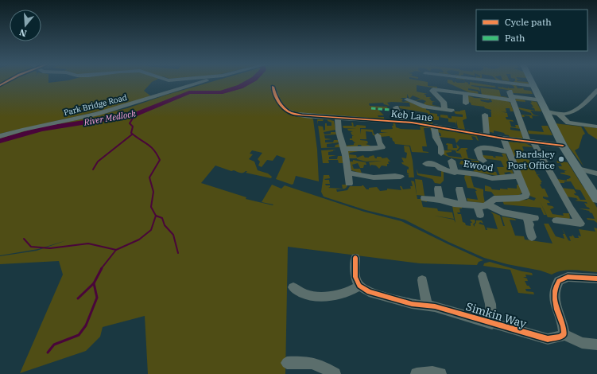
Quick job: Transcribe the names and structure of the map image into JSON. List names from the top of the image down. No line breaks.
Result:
{"streets":{"street":["Park Bridge Road","Keb Lane","Ewood","Simkin Way"]},"water":["River Medlock"],"places":["Bardsley Post Office"],"legend":["Cycle path","Path"],"north":"bottom"}
